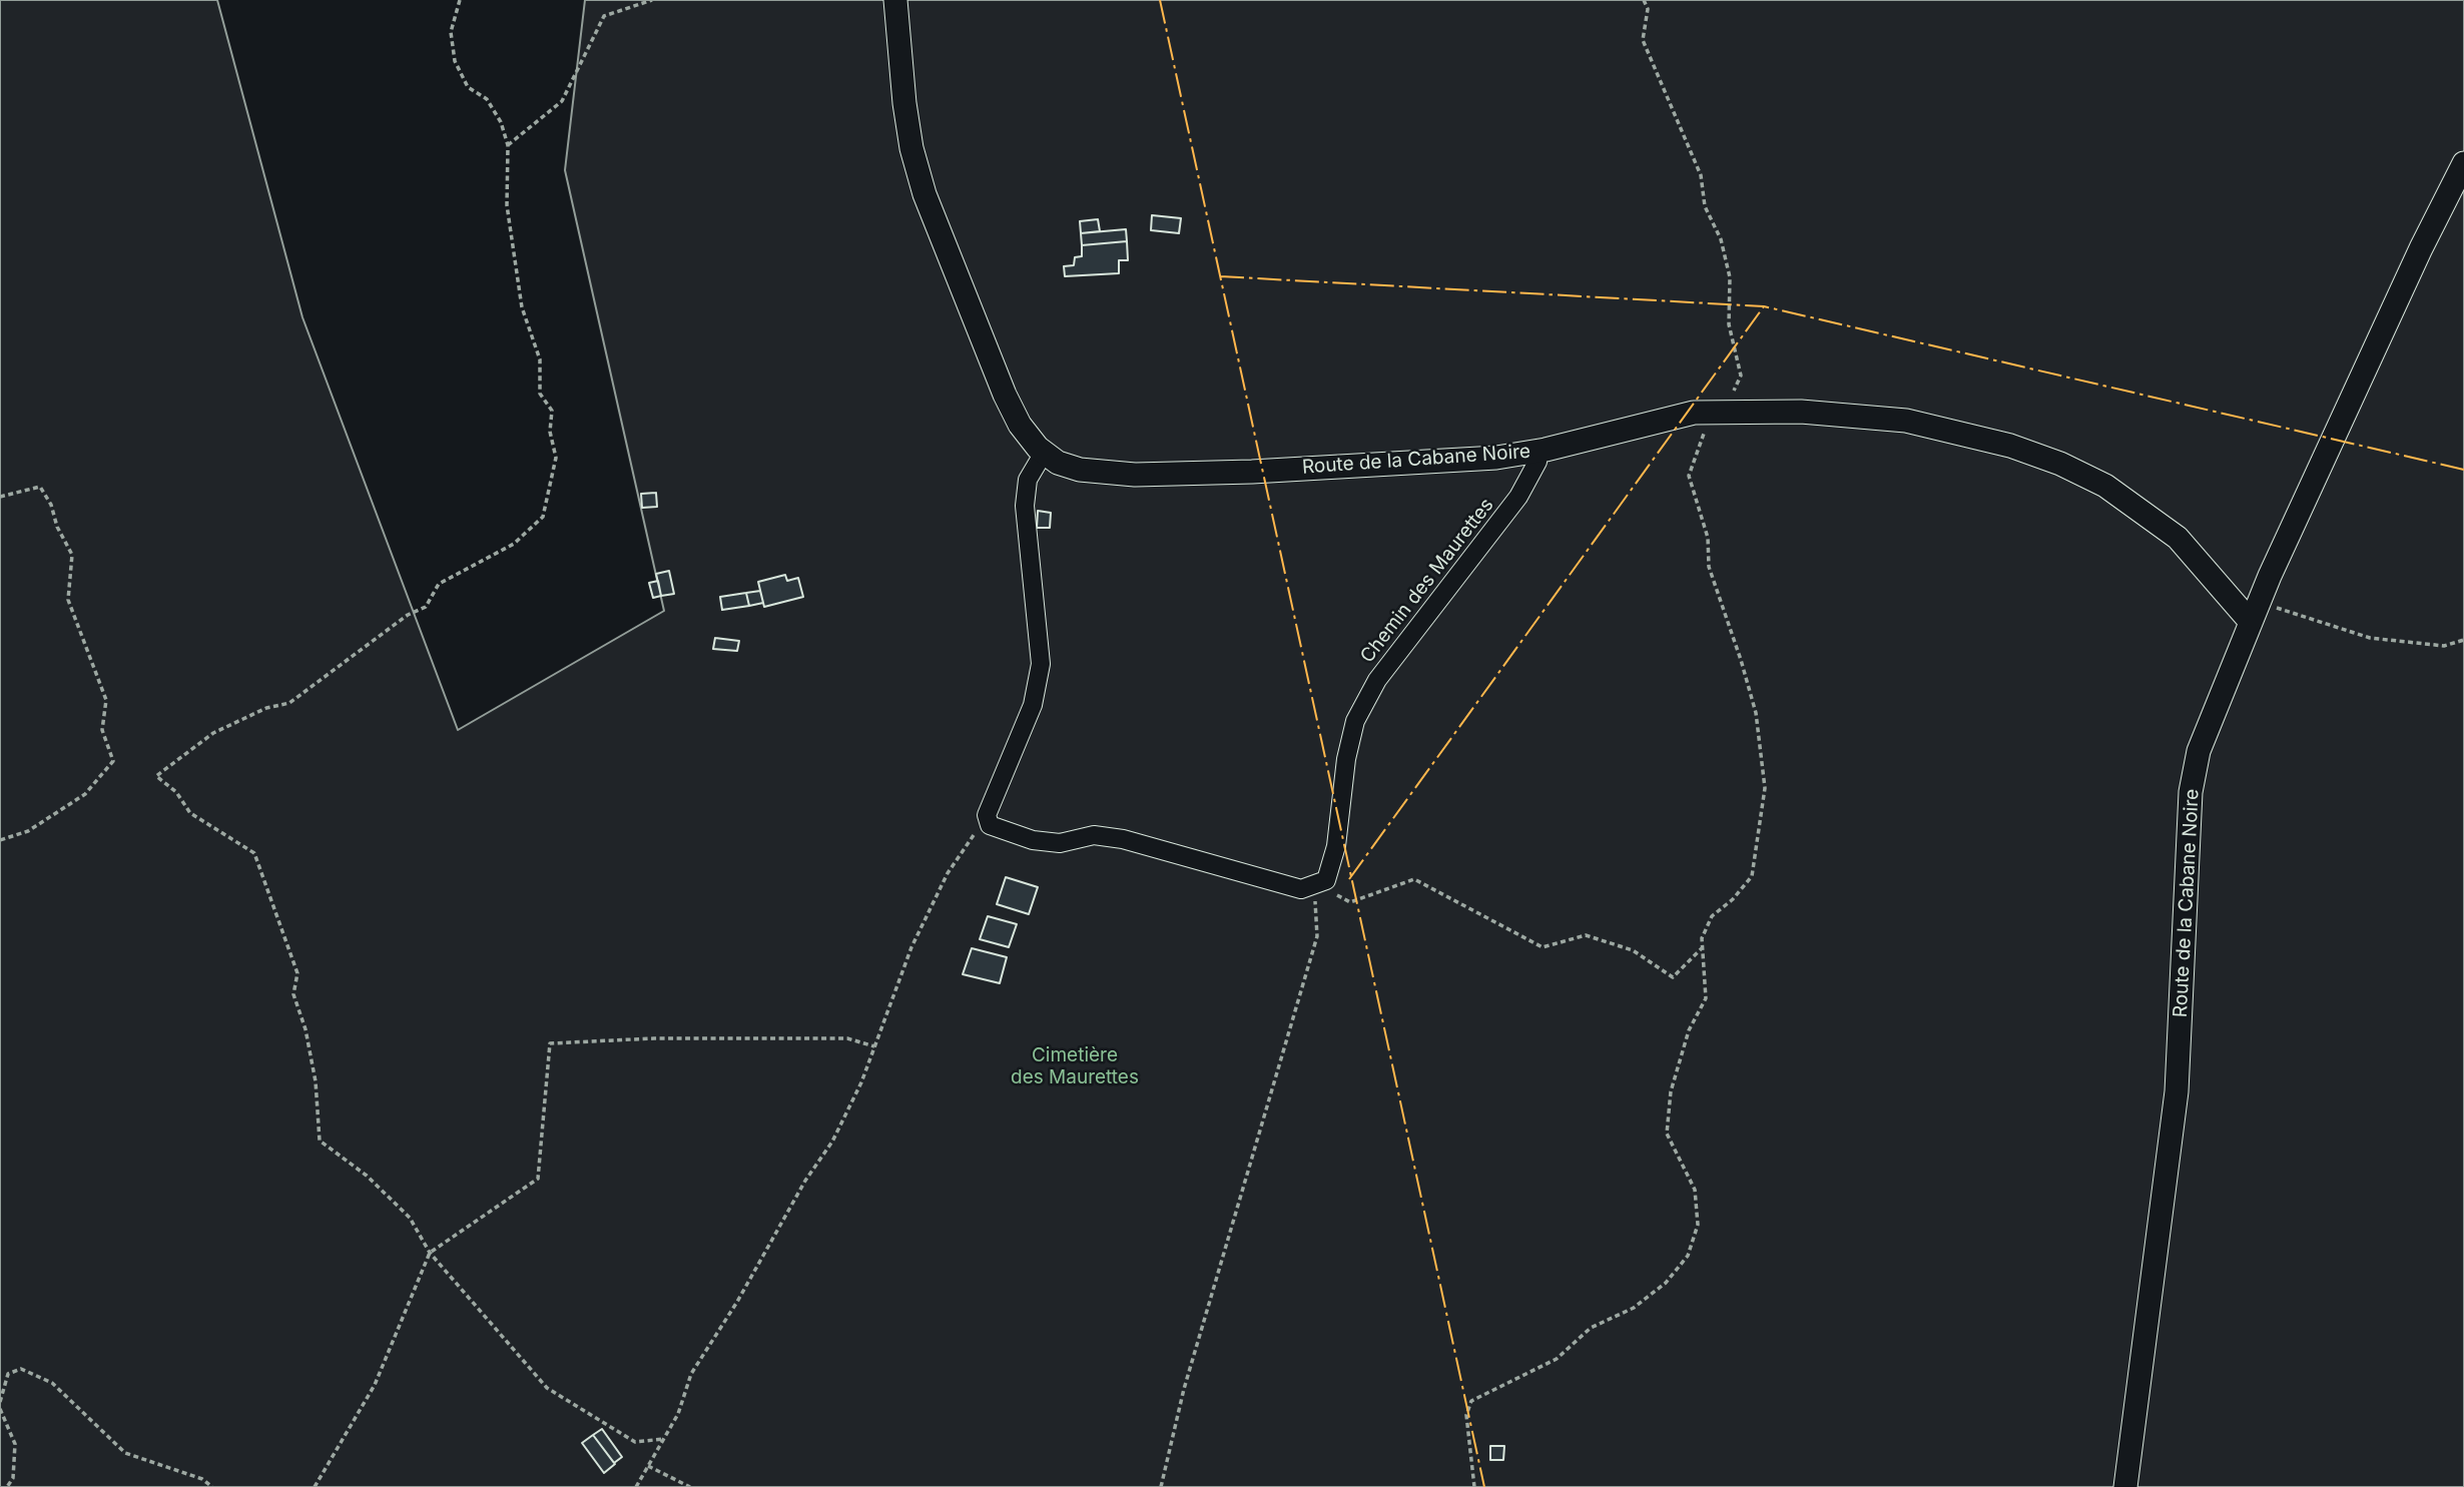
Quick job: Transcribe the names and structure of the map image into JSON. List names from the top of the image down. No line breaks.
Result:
{"streets":{"street":["Route de la Cabane Noire","Chemin des Maurettes"]},"crossings":[["Route de la Cabane Noire","Chemin des Maurettes"]],"parks":["Cimetière des Maurettes"]}
